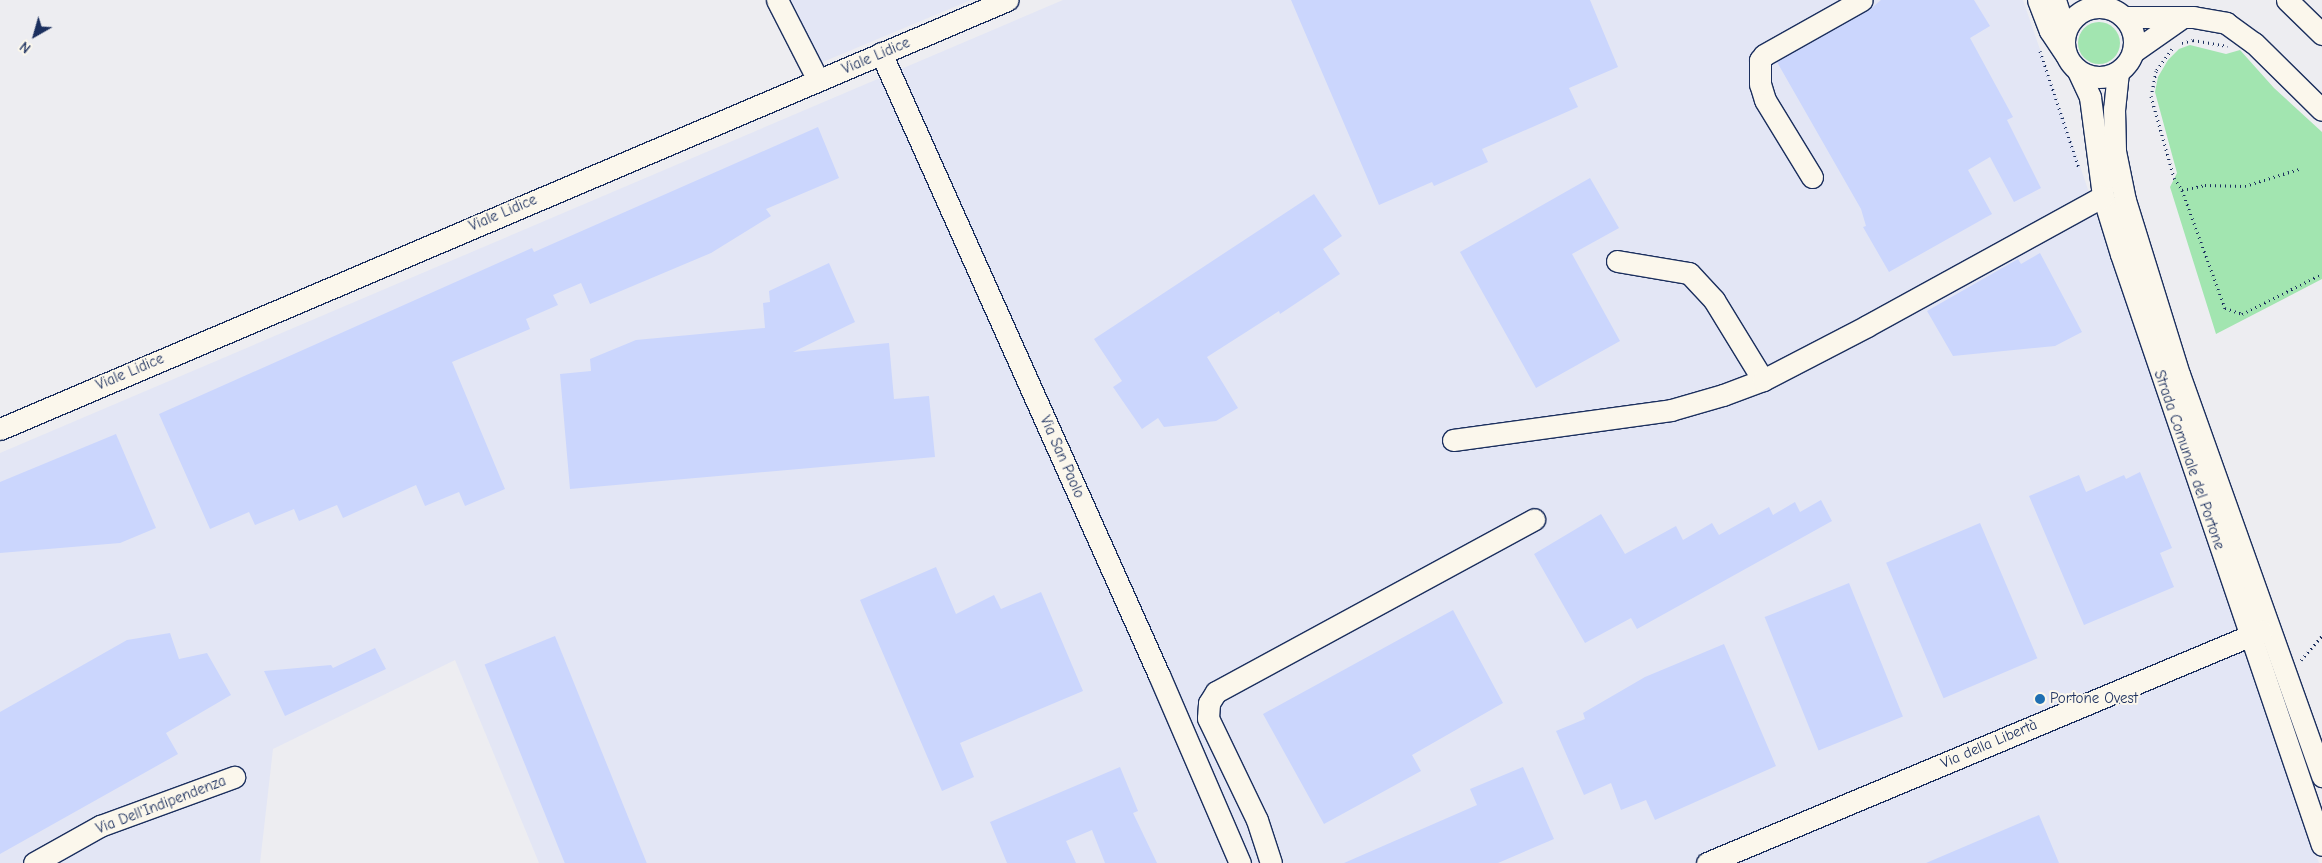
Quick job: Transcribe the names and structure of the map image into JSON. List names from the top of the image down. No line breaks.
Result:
{"streets":{"street":["Viale Lidice","Via San Paolo","Strada Comunale del Portone","Via della Libertà","Via Dell'Indipendenza"]},"crossings":[["Viale Lidice","Via San Paolo"],["Strada Comunale del Portone","Via della Libertà"]],"places":["Portone Ovest"],"north":"bottom left"}
